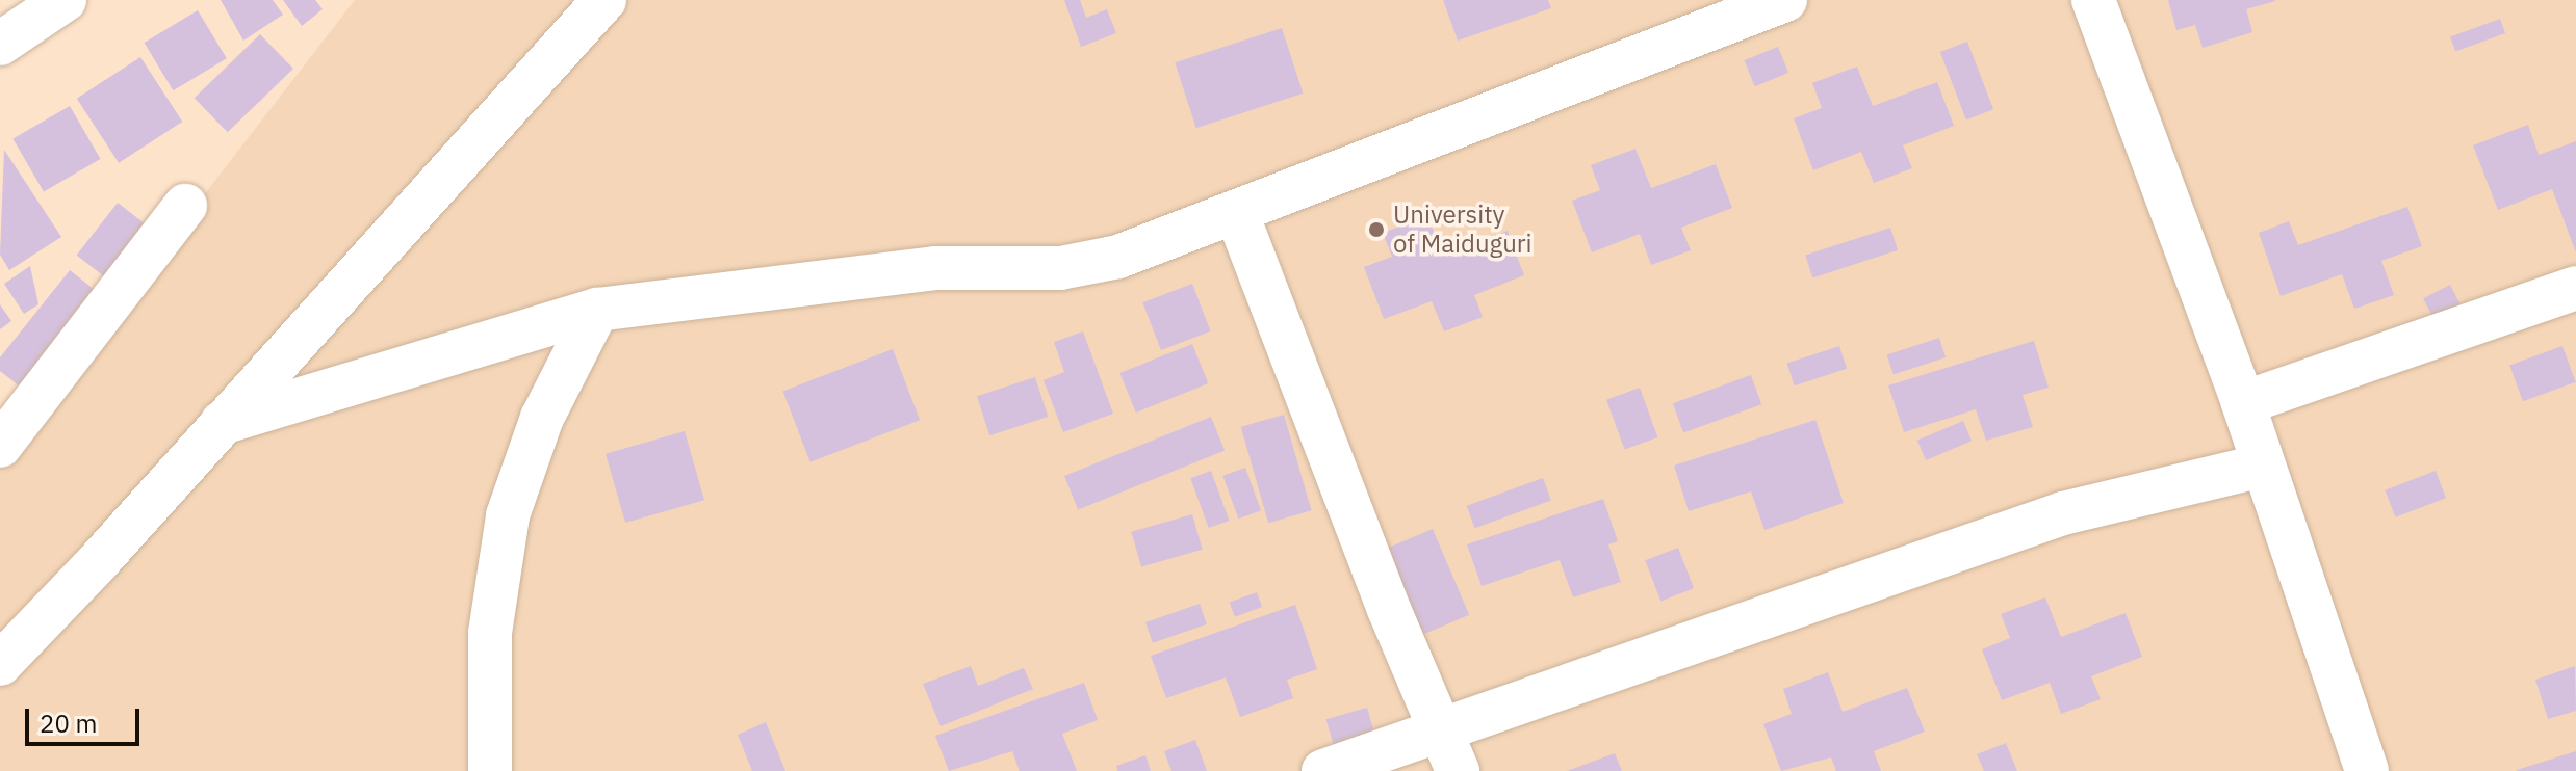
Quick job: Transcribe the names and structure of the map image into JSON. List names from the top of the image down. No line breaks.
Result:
{"places":["University of Maiduguri"],"scale_bar":"20 m"}
